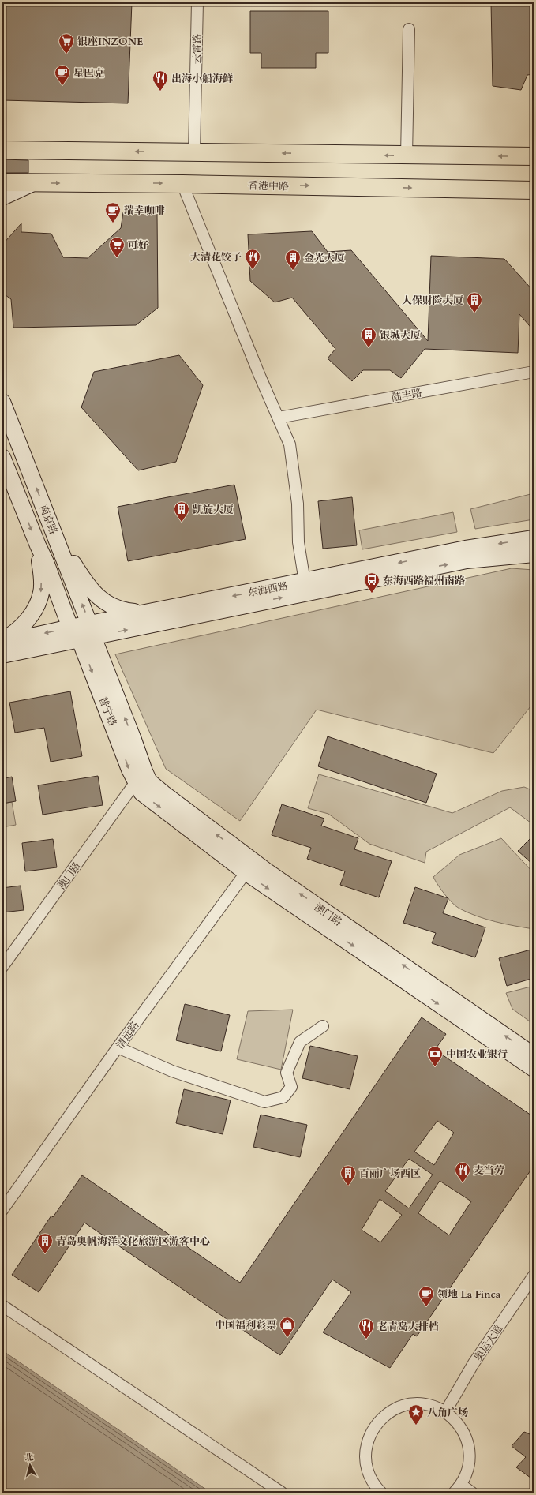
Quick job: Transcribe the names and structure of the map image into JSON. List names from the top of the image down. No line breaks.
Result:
{"streets":{"main road":["香港中路","南京路","东海西路","普宁路","澳门路"],"street":["云霄路","陆丰路","清远路","奥运大道"]},"crossings":[["南京路","东海西路"],["南京路","普宁路"],["东海西路","普宁路"],["普宁路","澳门路"],["澳门路","清远路"]],"places":{"supermarket":["银座INZONE","可好"],"cafe":["星巴克","瑞幸咖啡","领地 La Finca"],"restaurant":["出海小船海鲜","大清花饺子","麦当劳","老青岛大排档"],"building":["金光大厦","人保财险大厦","银城大厦","凯旋大厦","百丽广场西区","青岛奥帆海洋文化旅游区游客中心"],"bus stop":["东海西路福州南路"],"bank":["中国农业银行"],"shop":["中国福利彩票"],"place":["八角广场"]},"north":"top"}
